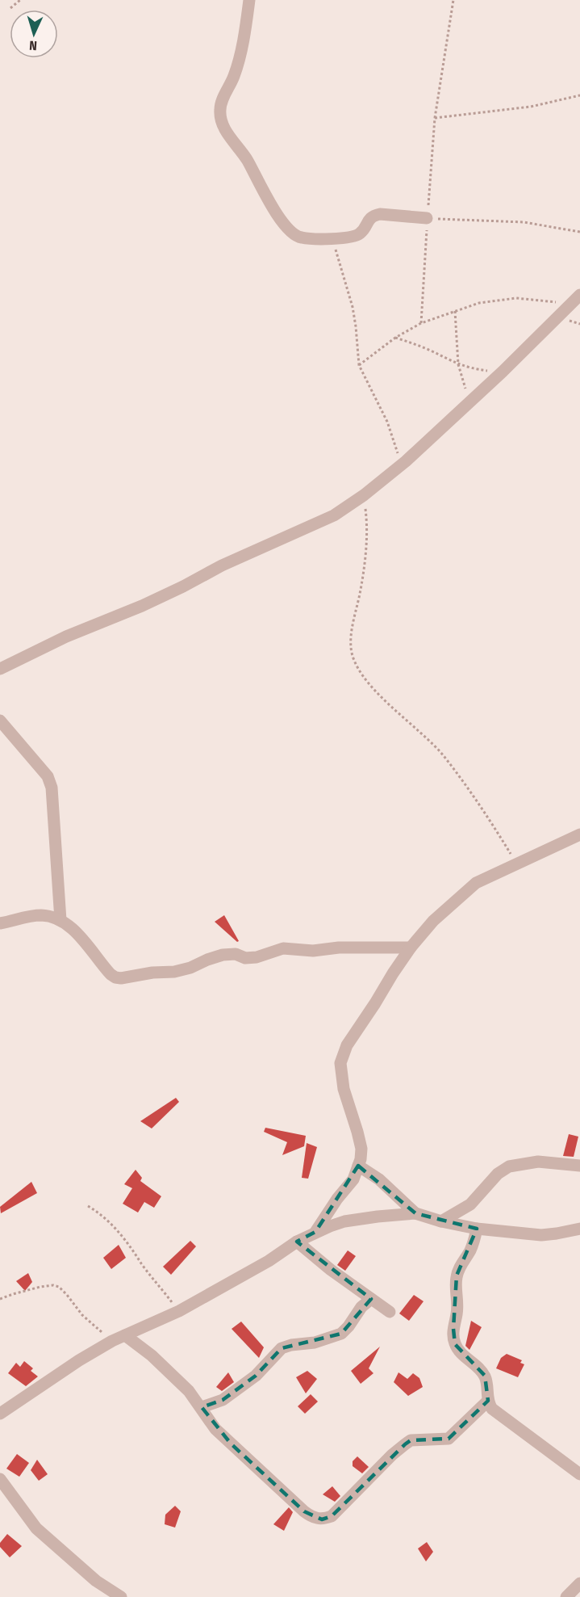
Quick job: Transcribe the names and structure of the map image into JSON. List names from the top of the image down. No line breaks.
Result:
{"north":"bottom"}
